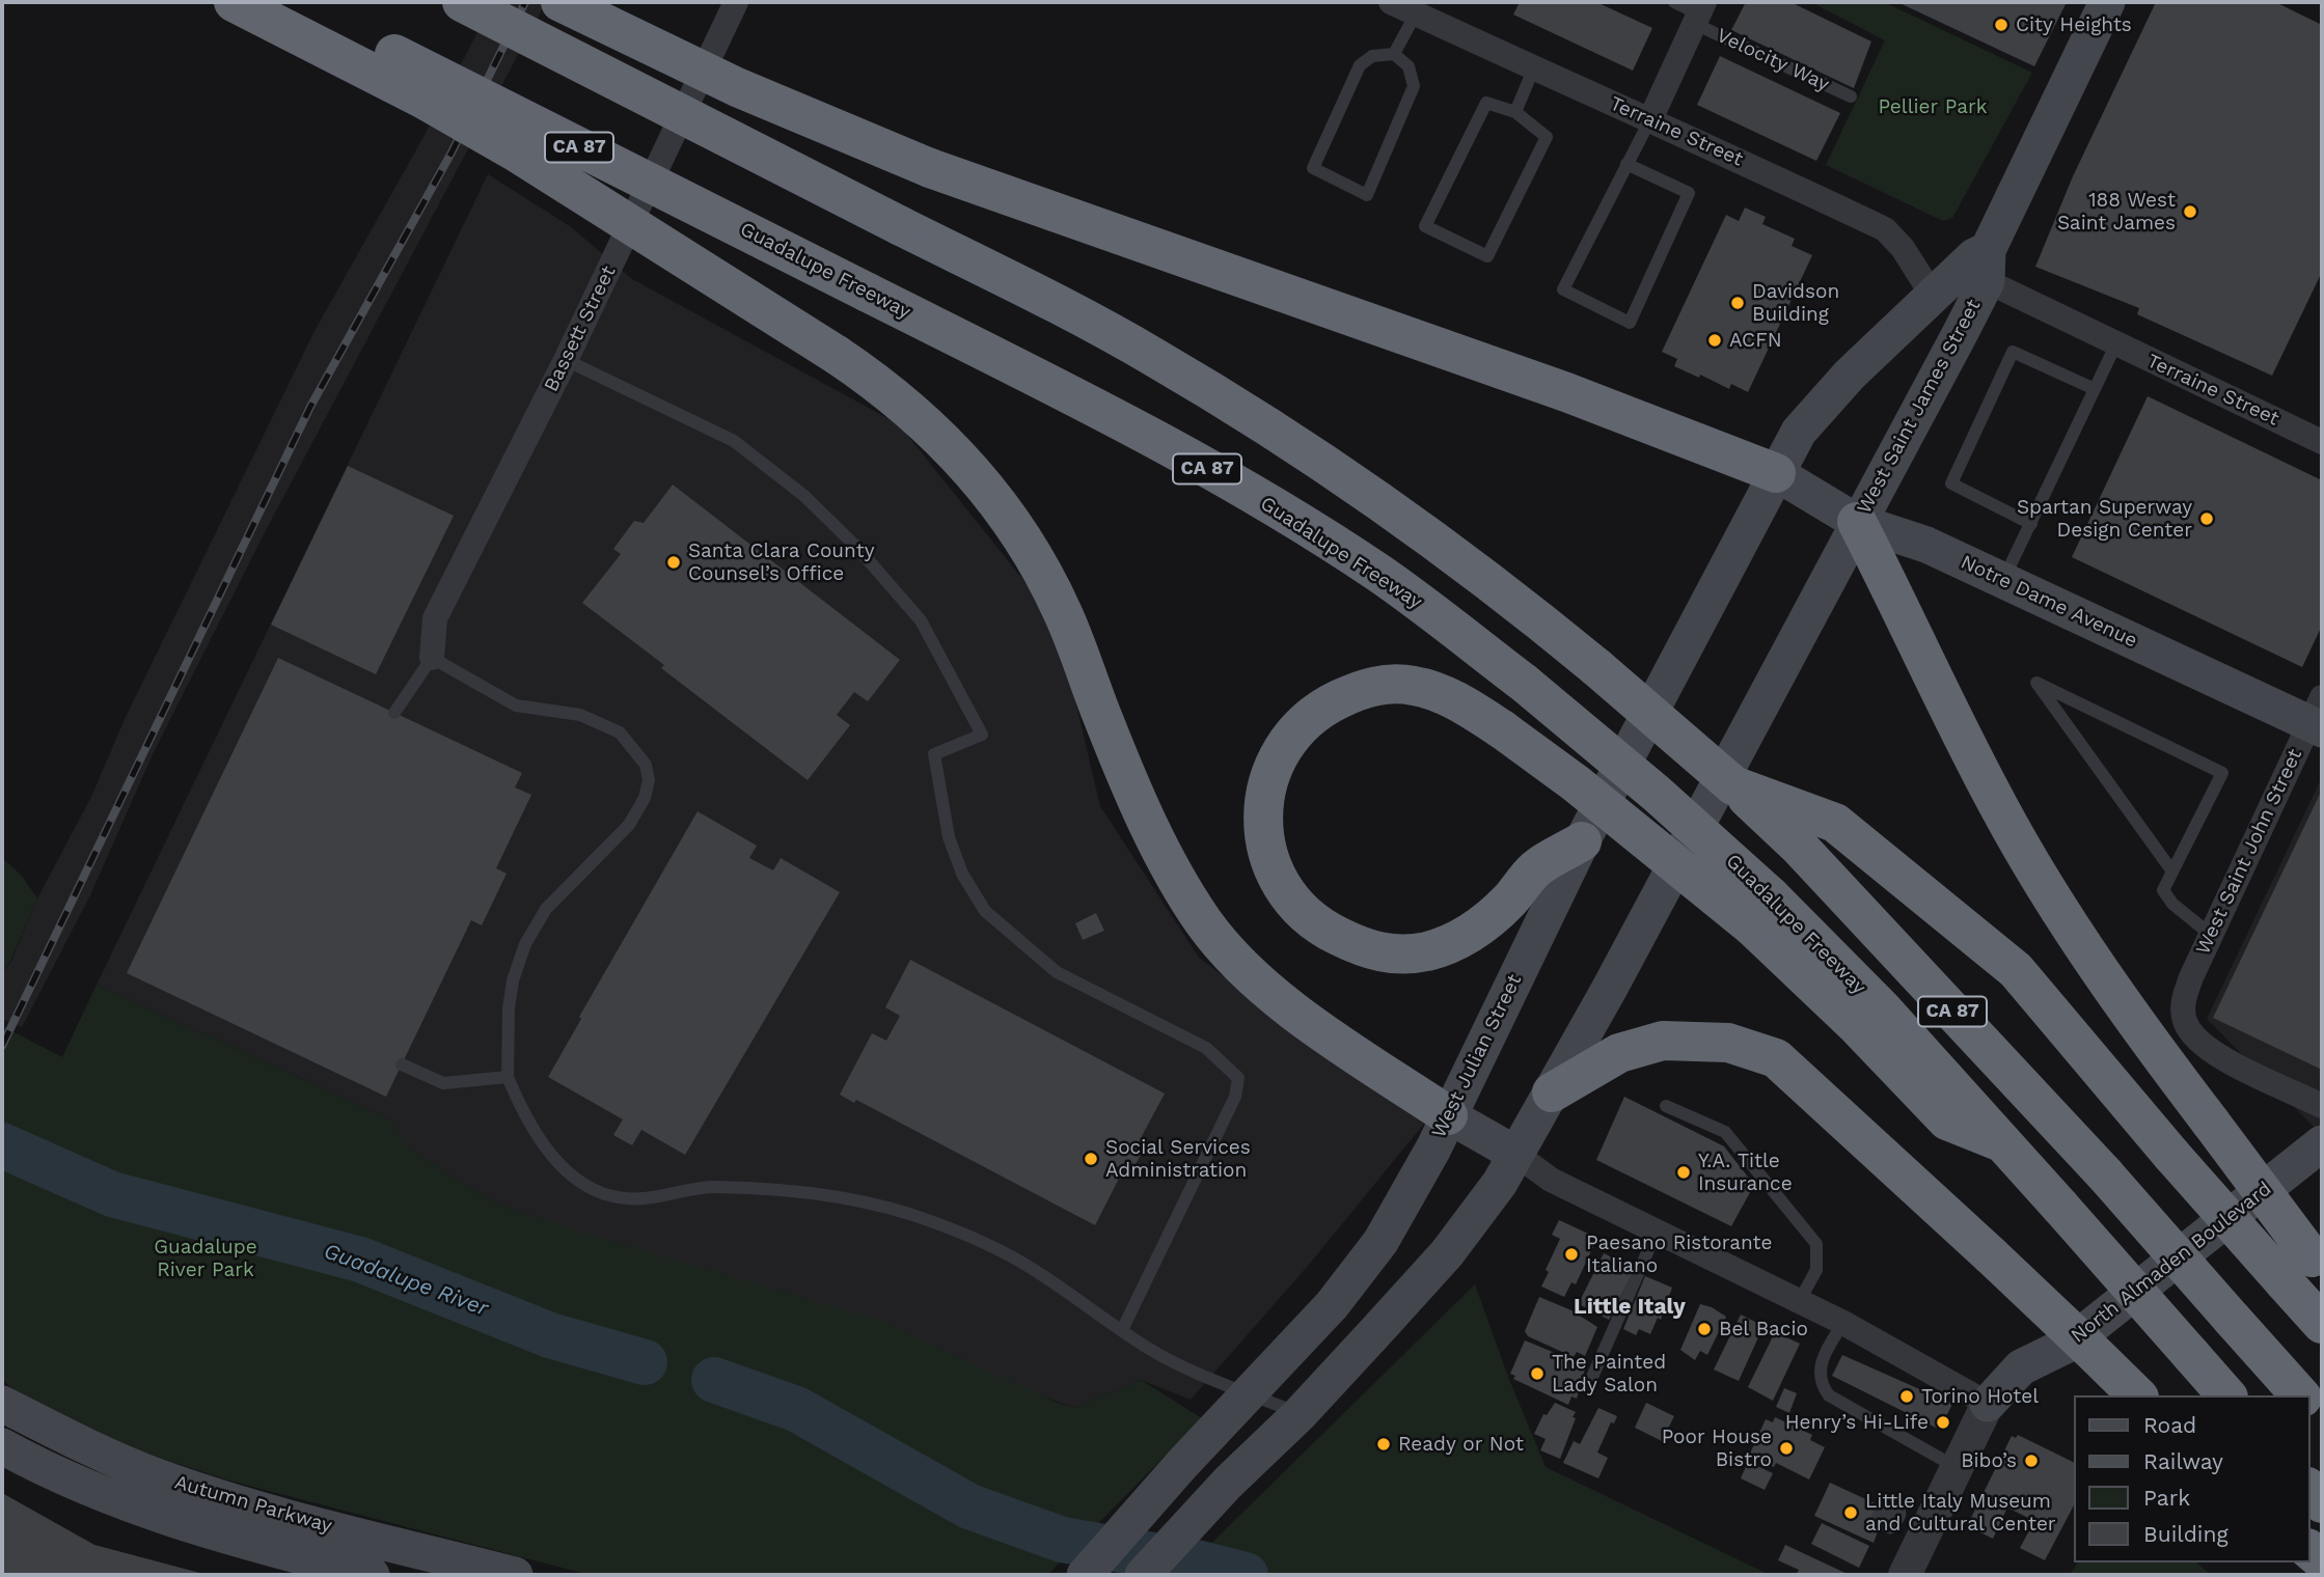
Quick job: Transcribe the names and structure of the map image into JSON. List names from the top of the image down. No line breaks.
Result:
{"streets":{"highway":["CA 87","Guadalupe Freeway"],"main road":["West Saint James Street","Notre Dame Avenue","West Julian Street","North Almaden Boulevard","Autumn Parkway"],"street":["Terraine Street","Bassett Street","West Saint John Street"],"lane":["Velocity Way"]},"crossings":[["Terraine Street","West Saint James Street"],["West Saint James Street","Notre Dame Avenue"],["West Saint James Street","West Julian Street"],["Notre Dame Avenue","West Saint John Street"],["Notre Dame Avenue","West Julian Street"]],"districts":["Little Italy"],"water":["Guadalupe River"],"parks":["Pellier Park","Guadalupe River Park"],"places":["City Heights","188 West Saint James","Davidson Building","ACFN","Spartan Superway Design Center","Santa Clara County Counsel’s Office","Social Services Administration","Y.A. Title Insurance","Paesano Ristorante Italiano","Bel Bacio","The Painted Lady Salon","Torino Hotel","Henry’s Hi-Life","Ready or Not","Poor House Bistro","Bibo’s","Little Italy Museum and Cultural Center"],"legend":["Road","Railway","Park","Building"]}
